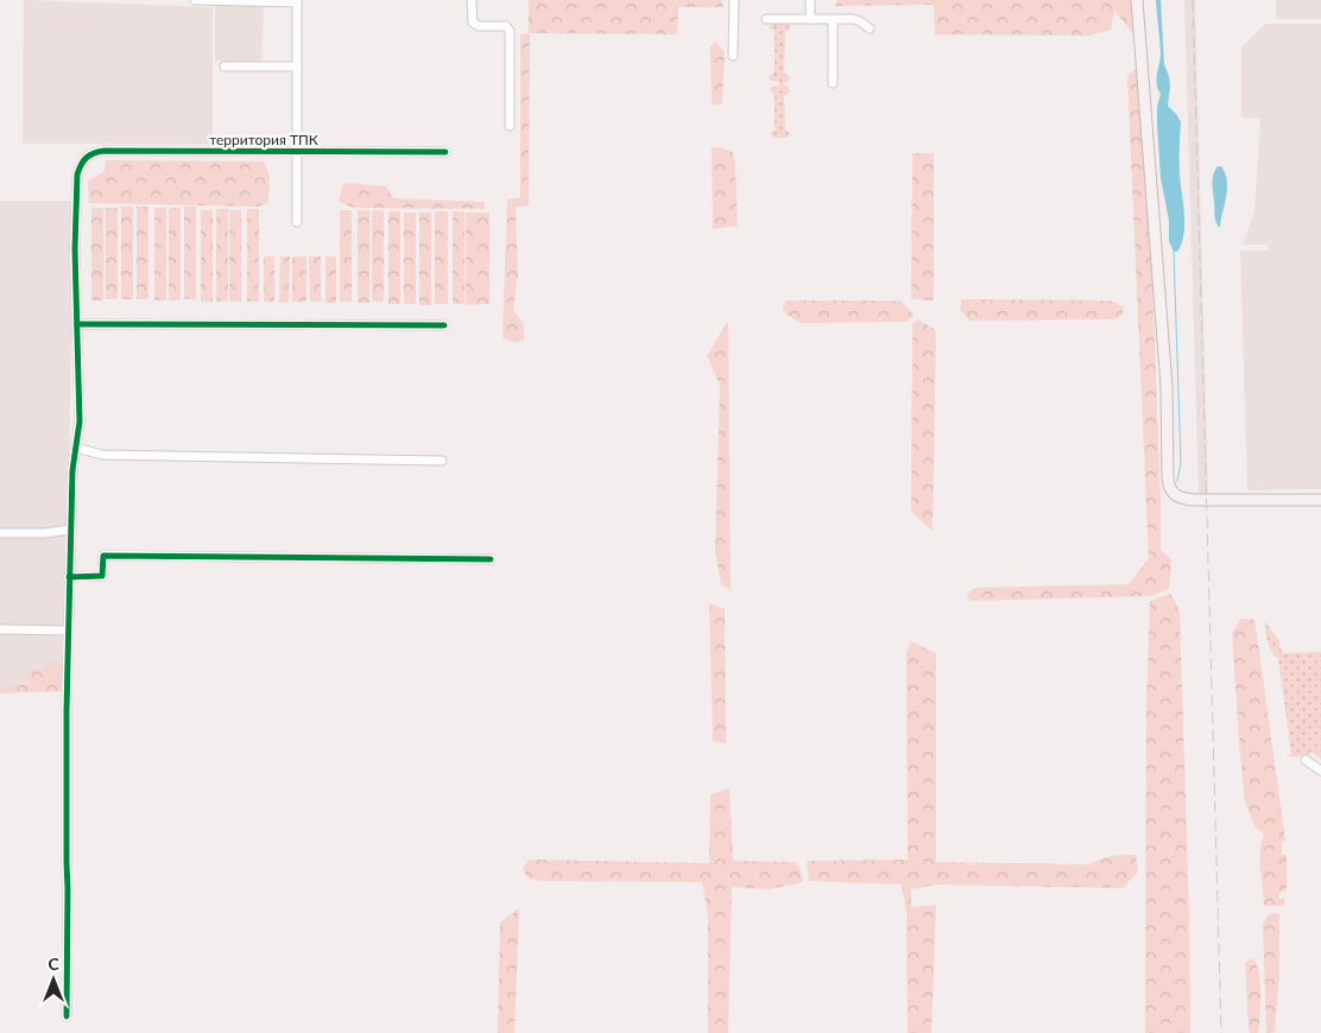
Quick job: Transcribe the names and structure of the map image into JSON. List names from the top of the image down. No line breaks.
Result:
{"streets":{"street":["территория ТПК"]},"north":"top"}
